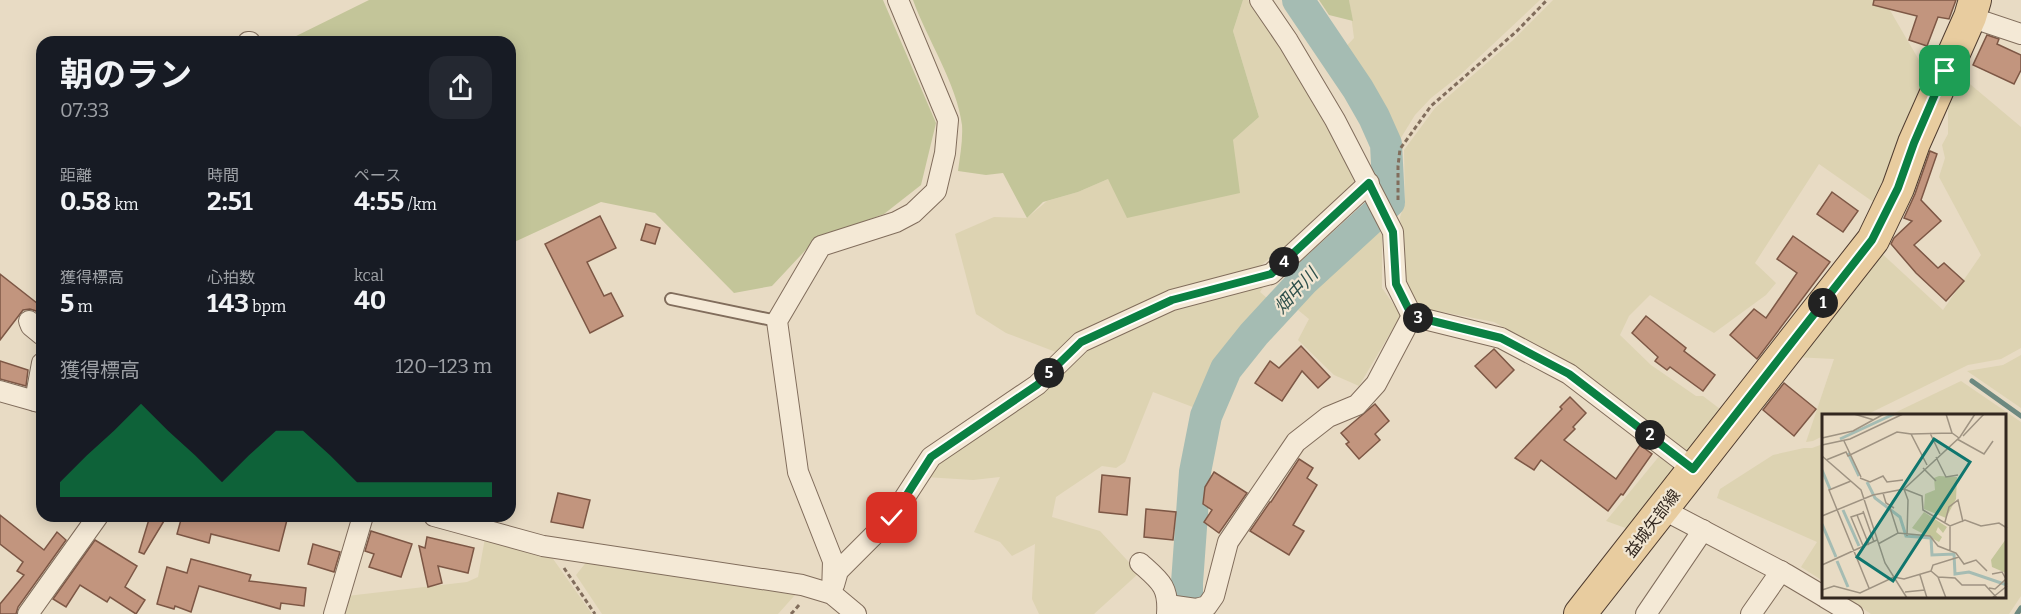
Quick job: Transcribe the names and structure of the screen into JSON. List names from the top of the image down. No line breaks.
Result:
{"streets":{"main road":["益城矢部線"]},"water":["畑中川"],"page":{"heading":["朝のラン","07:33"],"stats":[["距離","0.58 km"],["時間","2:51"],["ペース","4:55 /km"],["獲得標高","5 m"],["心拍数","143 bpm"],["kcal","40"]],"pins":["4","1","3","5","2"],"chart":["獲得標高","120–123 m"]}}
